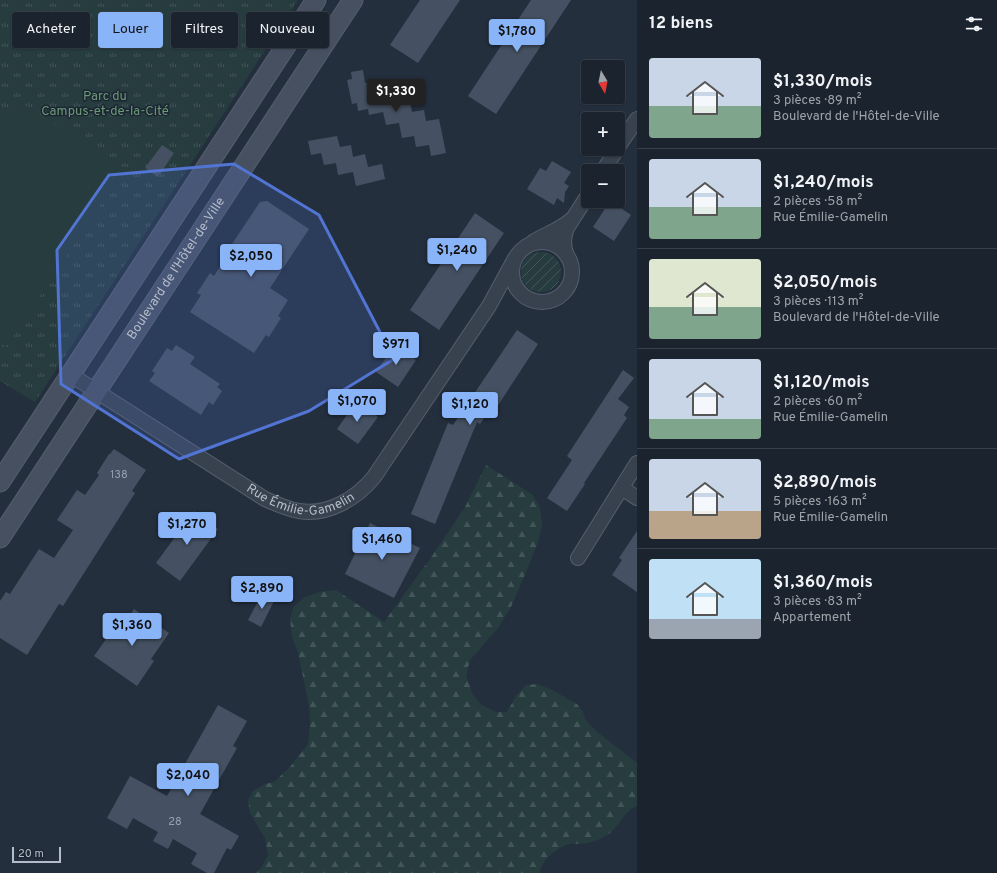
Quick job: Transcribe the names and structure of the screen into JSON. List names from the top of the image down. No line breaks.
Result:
{"streets":{"main road":["Boulevard de l'Hôtel-de-Ville"],"street":["Rue Émilie-Gamelin"]},"crossings":[["Boulevard de l'Hôtel-de-Ville","Rue Émilie-Gamelin"]],"parks":["Parc du Campus-et-de-la-Cité"],"house_numbers":["138","28"],"scale_bar":"20 m","north":"bottom","page":{"heading":"12 biens","chip":["Acheter","Louer","Filtres","Nouveau"],"price":["$1,780","$1,330","$1,240","$2,050","$971","$1,070","$1,120","$1,270","$1,460","$2,890","$1,360","$2,040"],"list":[{"name":"$1,330/mois","note":"3 pièces · 89 m² · Boulevard de l'Hôtel-de-Ville"},{"name":"$1,240/mois","note":"2 pièces · 58 m² · Rue Émilie-Gamelin"},{"name":"$2,050/mois","note":"3 pièces · 113 m² · Boulevard de l'Hôtel-de-Ville"},{"name":"$1,120/mois","note":"2 pièces · 60 m² · Rue Émilie-Gamelin"},{"name":"$2,890/mois","note":"5 pièces · 163 m² · Rue Émilie-Gamelin"},{"name":"$1,360/mois","note":"3 pièces · 83 m² · Appartement"}],"map_buttons":["+","−"],"scale":"20 m"}}
